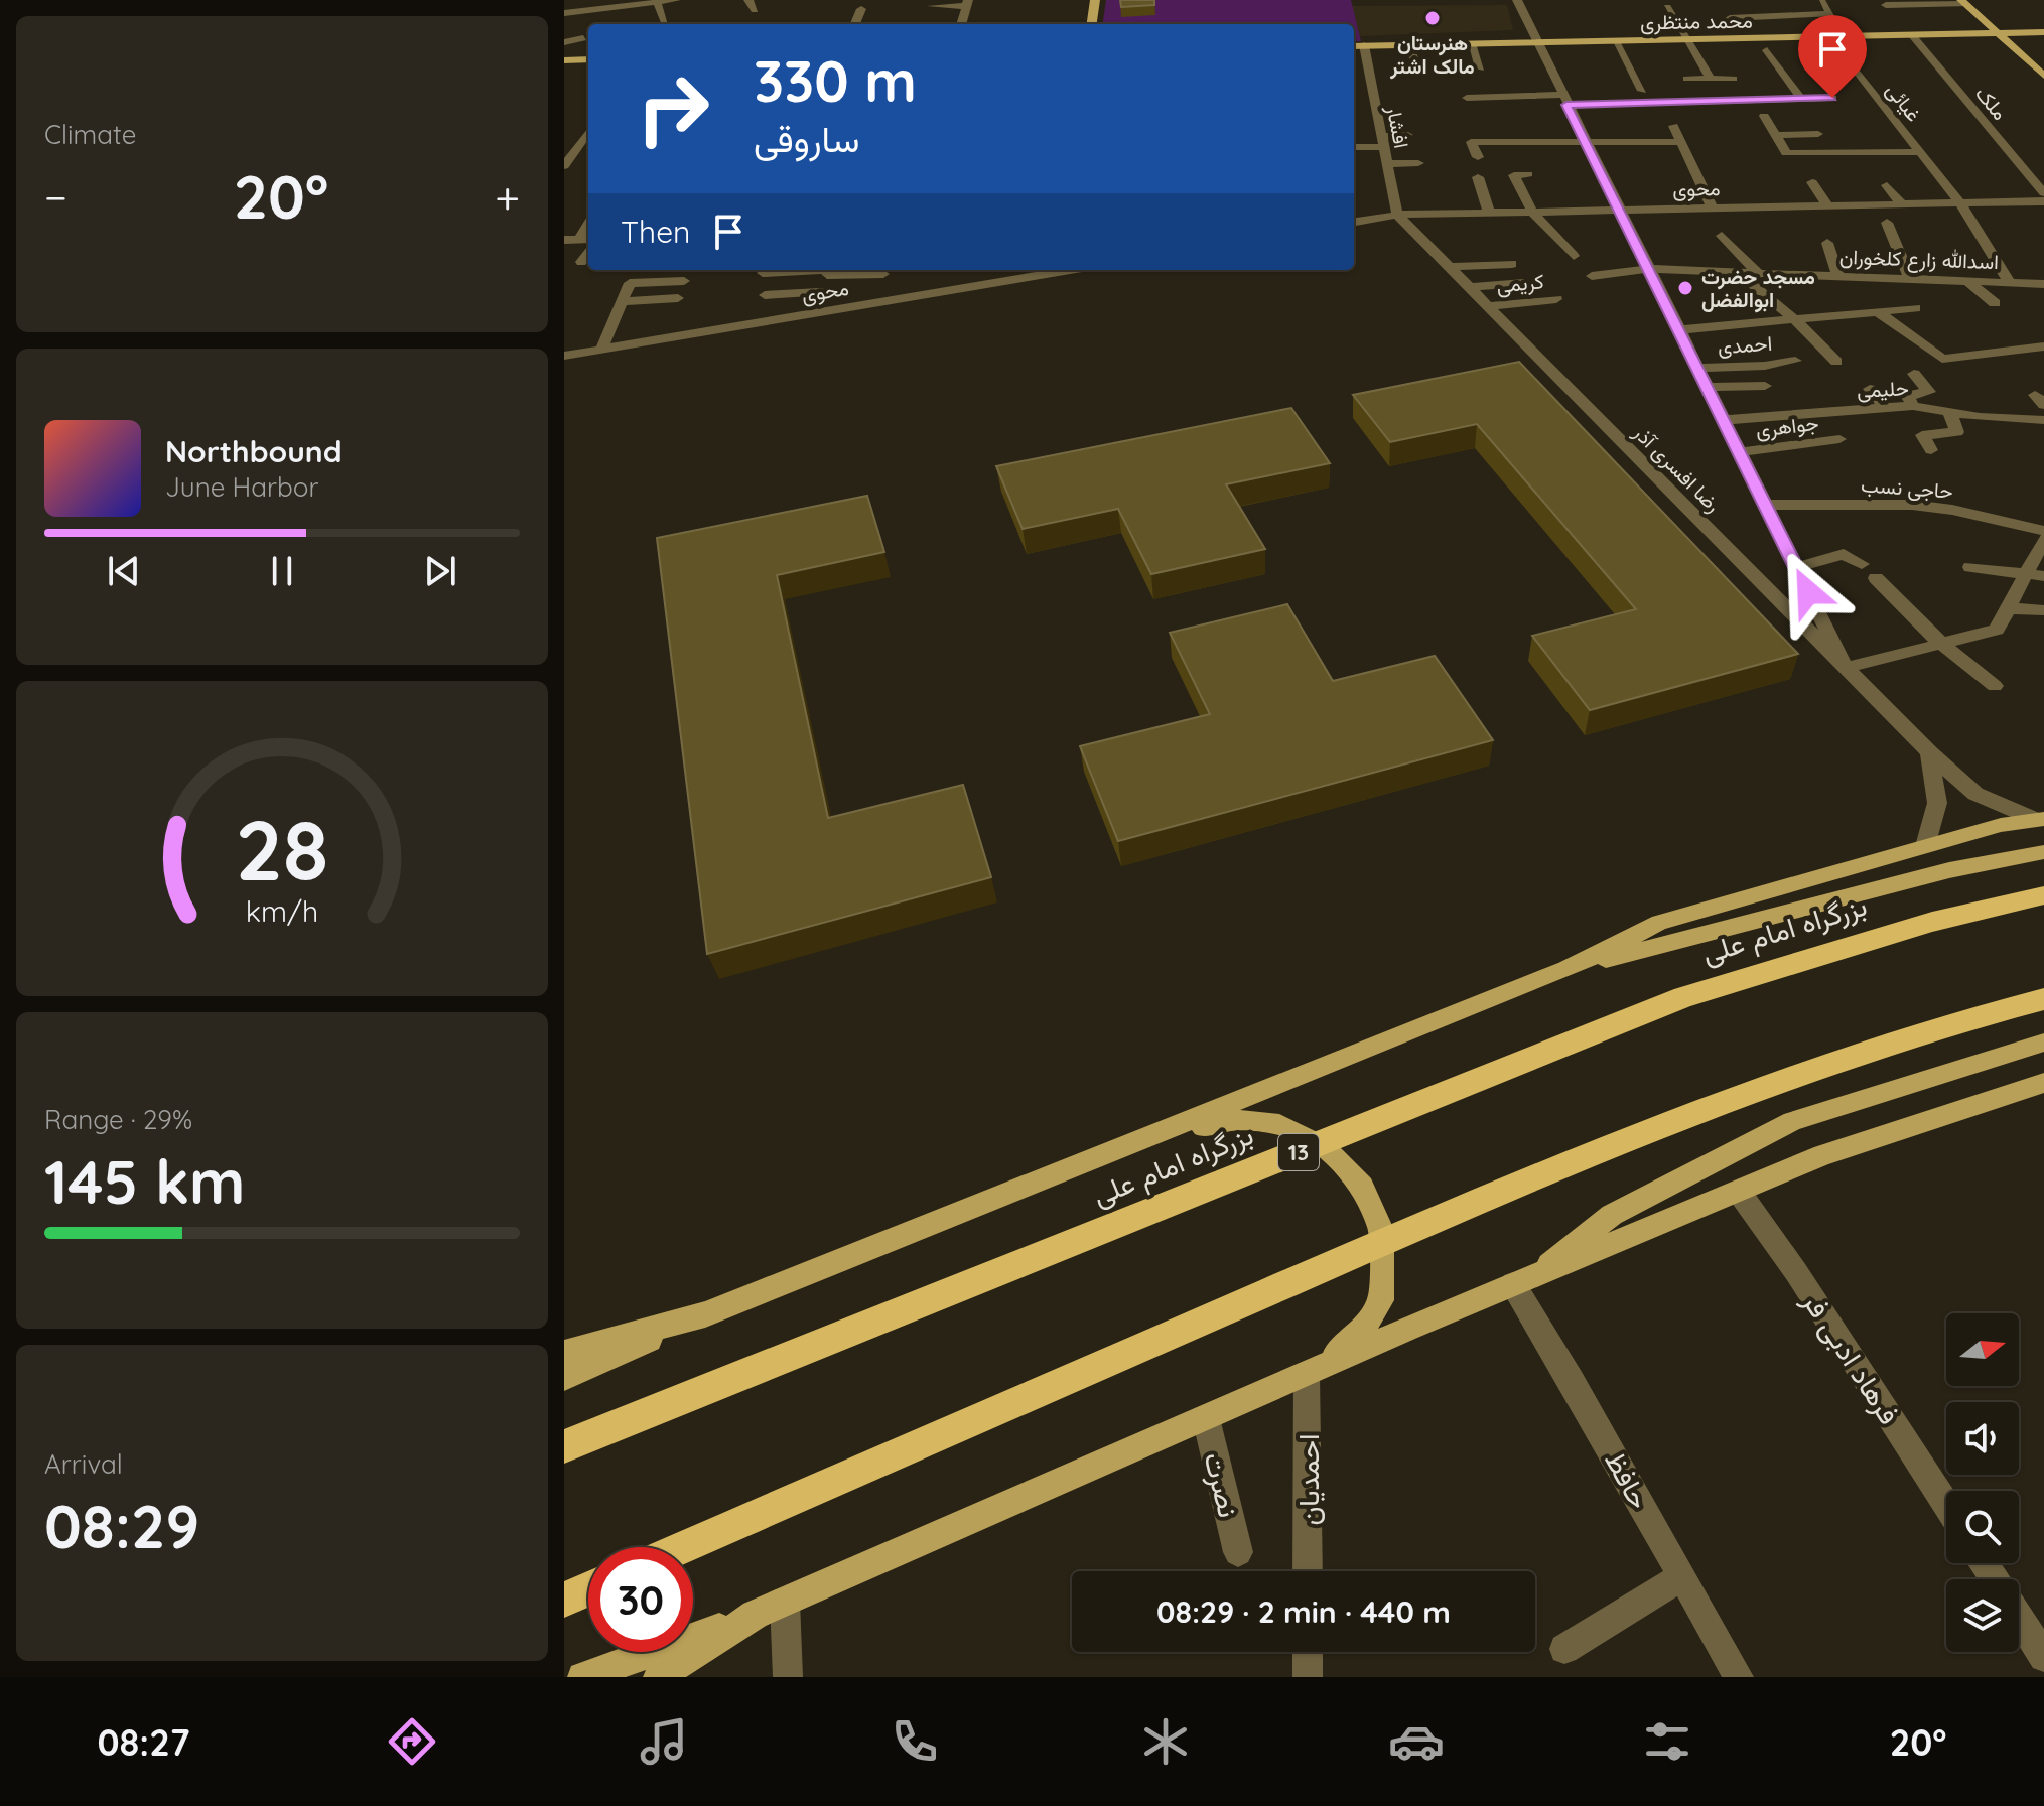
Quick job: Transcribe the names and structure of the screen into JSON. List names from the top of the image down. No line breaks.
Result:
{"streets":{"highway":["بزرگراه امام علی","13"],"main road":["محمد منتظری"],"street":["غیائی","ملک","افشار","محوی","اسدالله زارع کلخوران","کریمی","احمدی","حلیمی","جواهری","رضا افسری آذر","حاجی نسب","فرهاد ادبی فر","احمدیان","حافظ","نصرت"]},"crossings":[["محمد منتظری","غیائی"],["محمد منتظری","ملک"],["محمد منتظری","افشار"],["غیائی","محوی"],["غیائی","اسدالله زارع کلخوران"],["افشار","محوی"],["افشار","رضا افسری آذر"],["محوی","رضا افسری آذر"],["کریمی","رضا افسری آذر"]],"places":["هنرستان مالک اشتر","مسجد حضرت ابوالفضل"],"north":"right","page":{"tile":["Climate",["Range · 29%","145 km"],["Arrival","08:29"]],"turn":["330 m","ساروقی"],"heat":["−","20°","+"],"then":"Then","song":["Northbound","June Harbor"],"limit":"30","trip":"08:29 · 2 min · 440 m","tabs":["08:27","20°"],"gauge":["28","km/h"]}}
